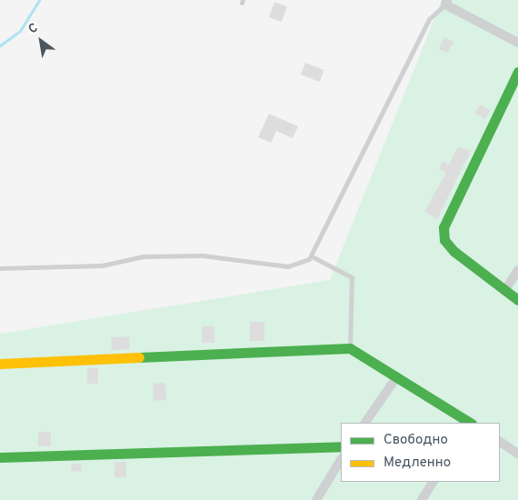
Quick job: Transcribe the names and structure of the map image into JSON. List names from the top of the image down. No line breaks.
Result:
{"legend":["Свободно","Медленно"],"north":"top left"}
